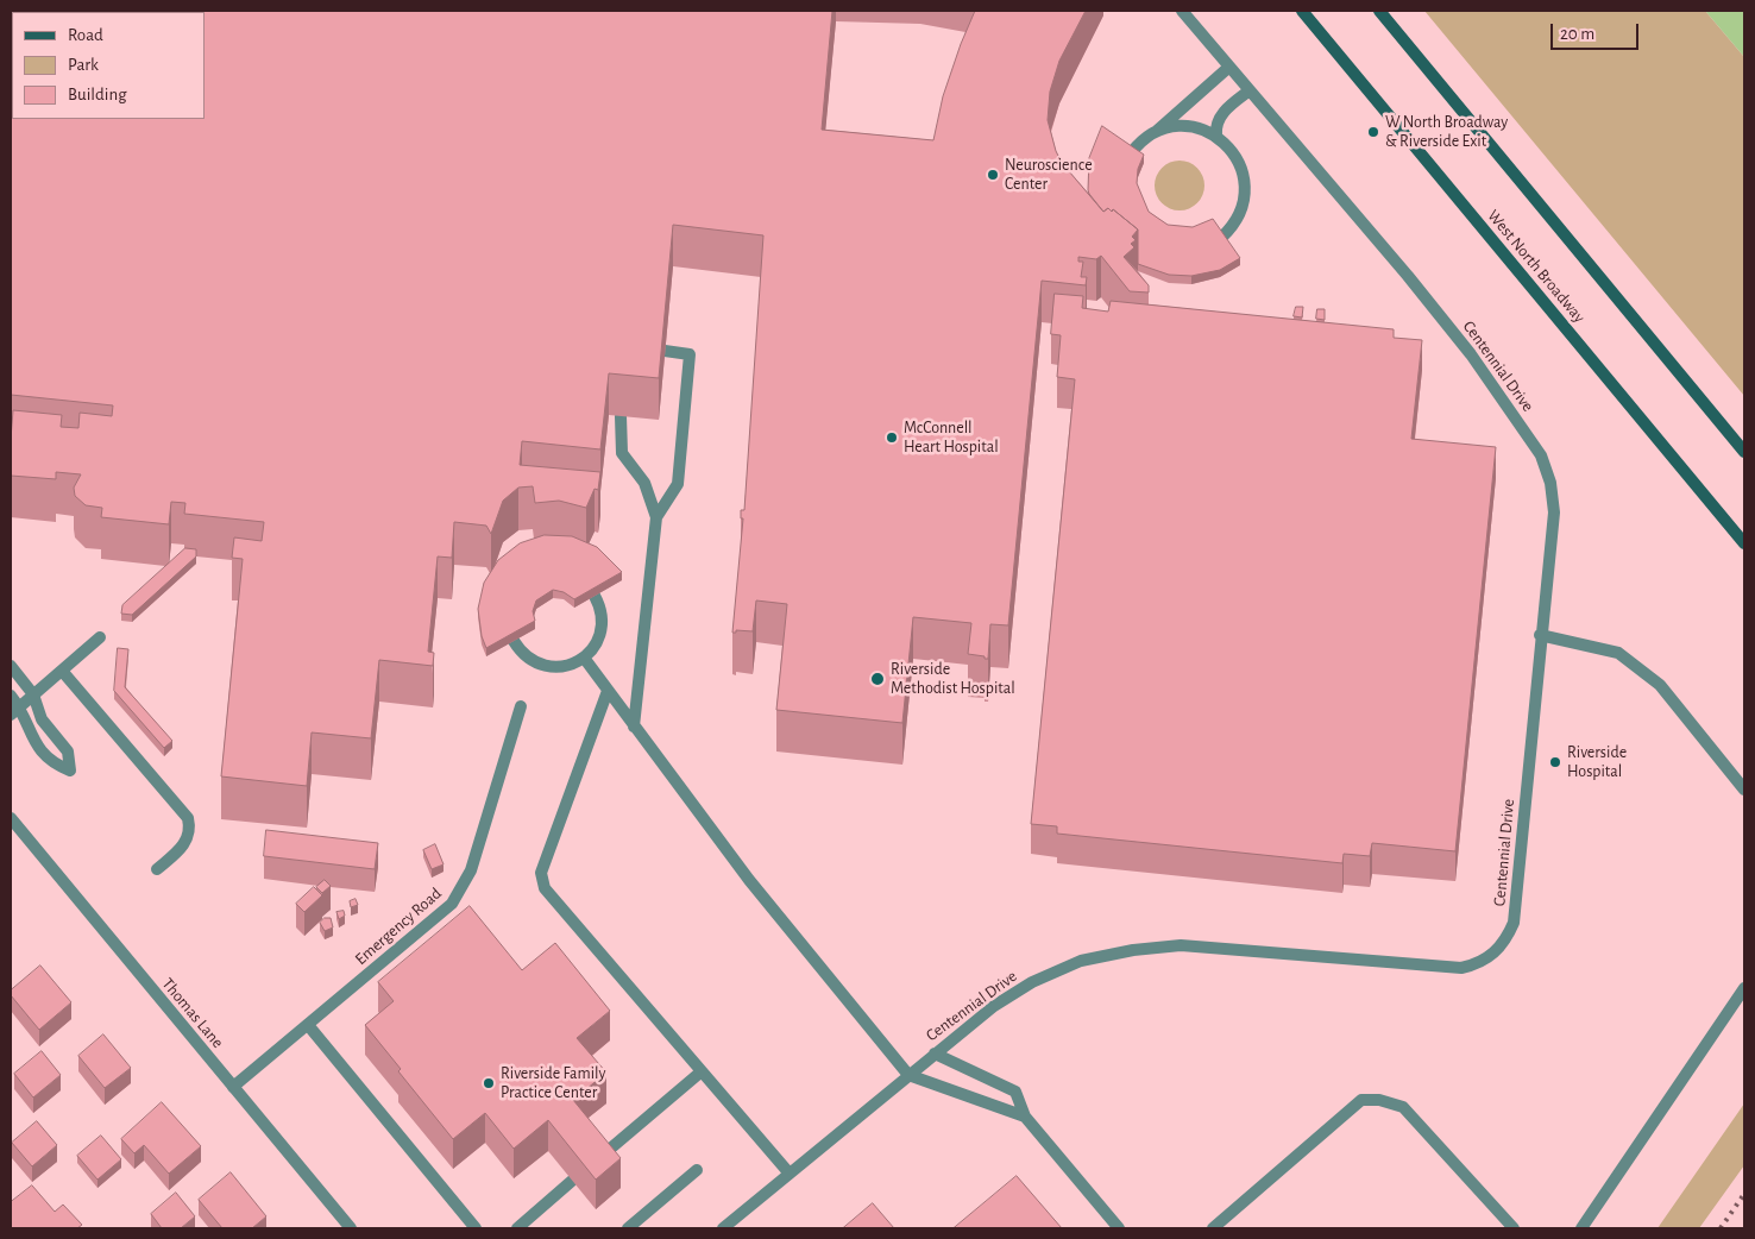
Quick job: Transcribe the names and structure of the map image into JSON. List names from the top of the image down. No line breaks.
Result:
{"streets":{"main road":["West North Broadway"],"street":["Centennial Drive","Emergency Road","Thomas Lane"]},"crossings":[["Emergency Road","Thomas Lane"]],"places":["W North Broadway & Riverside Exit","Neuroscience Center","McConnell Heart Hospital","Riverside Methodist Hospital","Riverside Hospital","Riverside Family Practice Center"],"legend":["Road","Park","Building"],"scale_bar":"20 m"}
